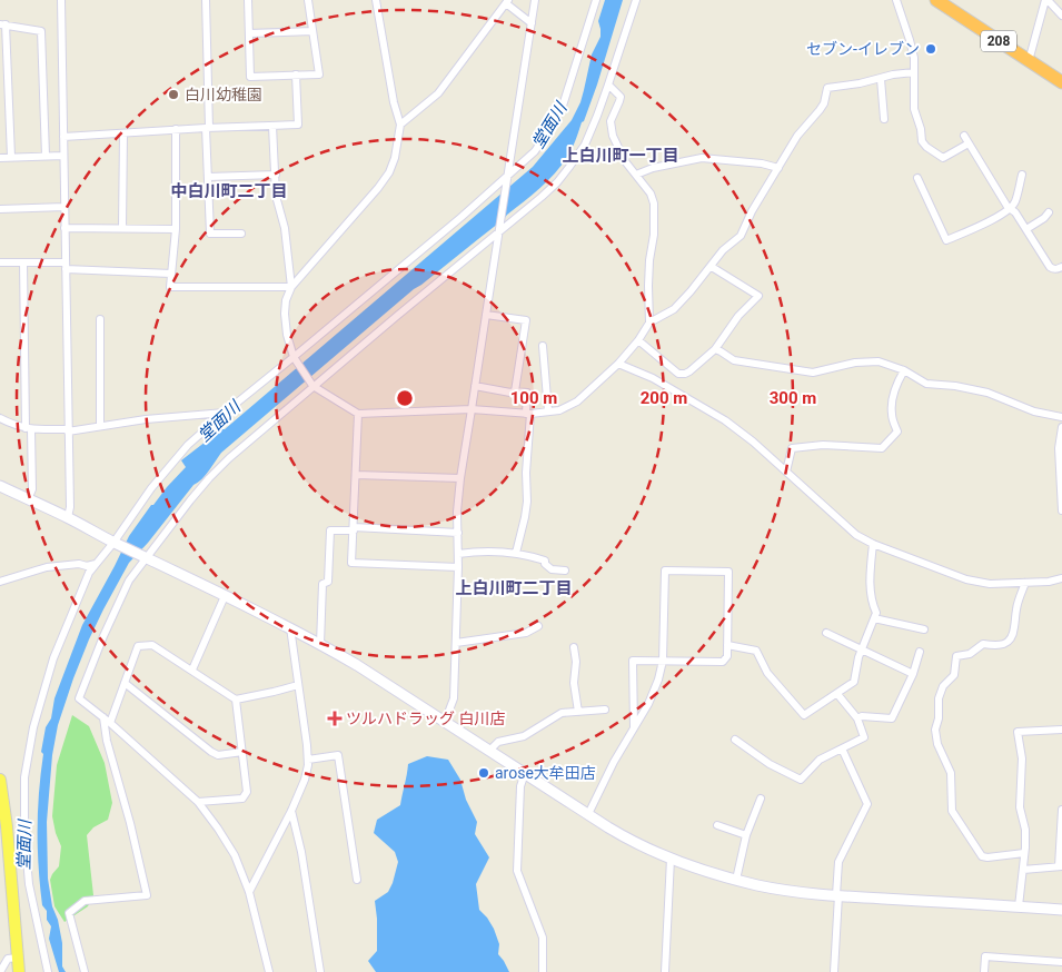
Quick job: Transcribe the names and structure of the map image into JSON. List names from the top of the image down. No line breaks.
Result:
{"streets":{"highway":["208"]},"districts":["上白川町一丁目","中白川町二丁目","上白川町二丁目"],"water":["堂面川"],"places":{"other":["セブン-イレブン","白川幼稚園","arose大牟田店"],"health":["ツルハドラッグ 白川店"]},"rings":["100 m","200 m","300 m"]}
